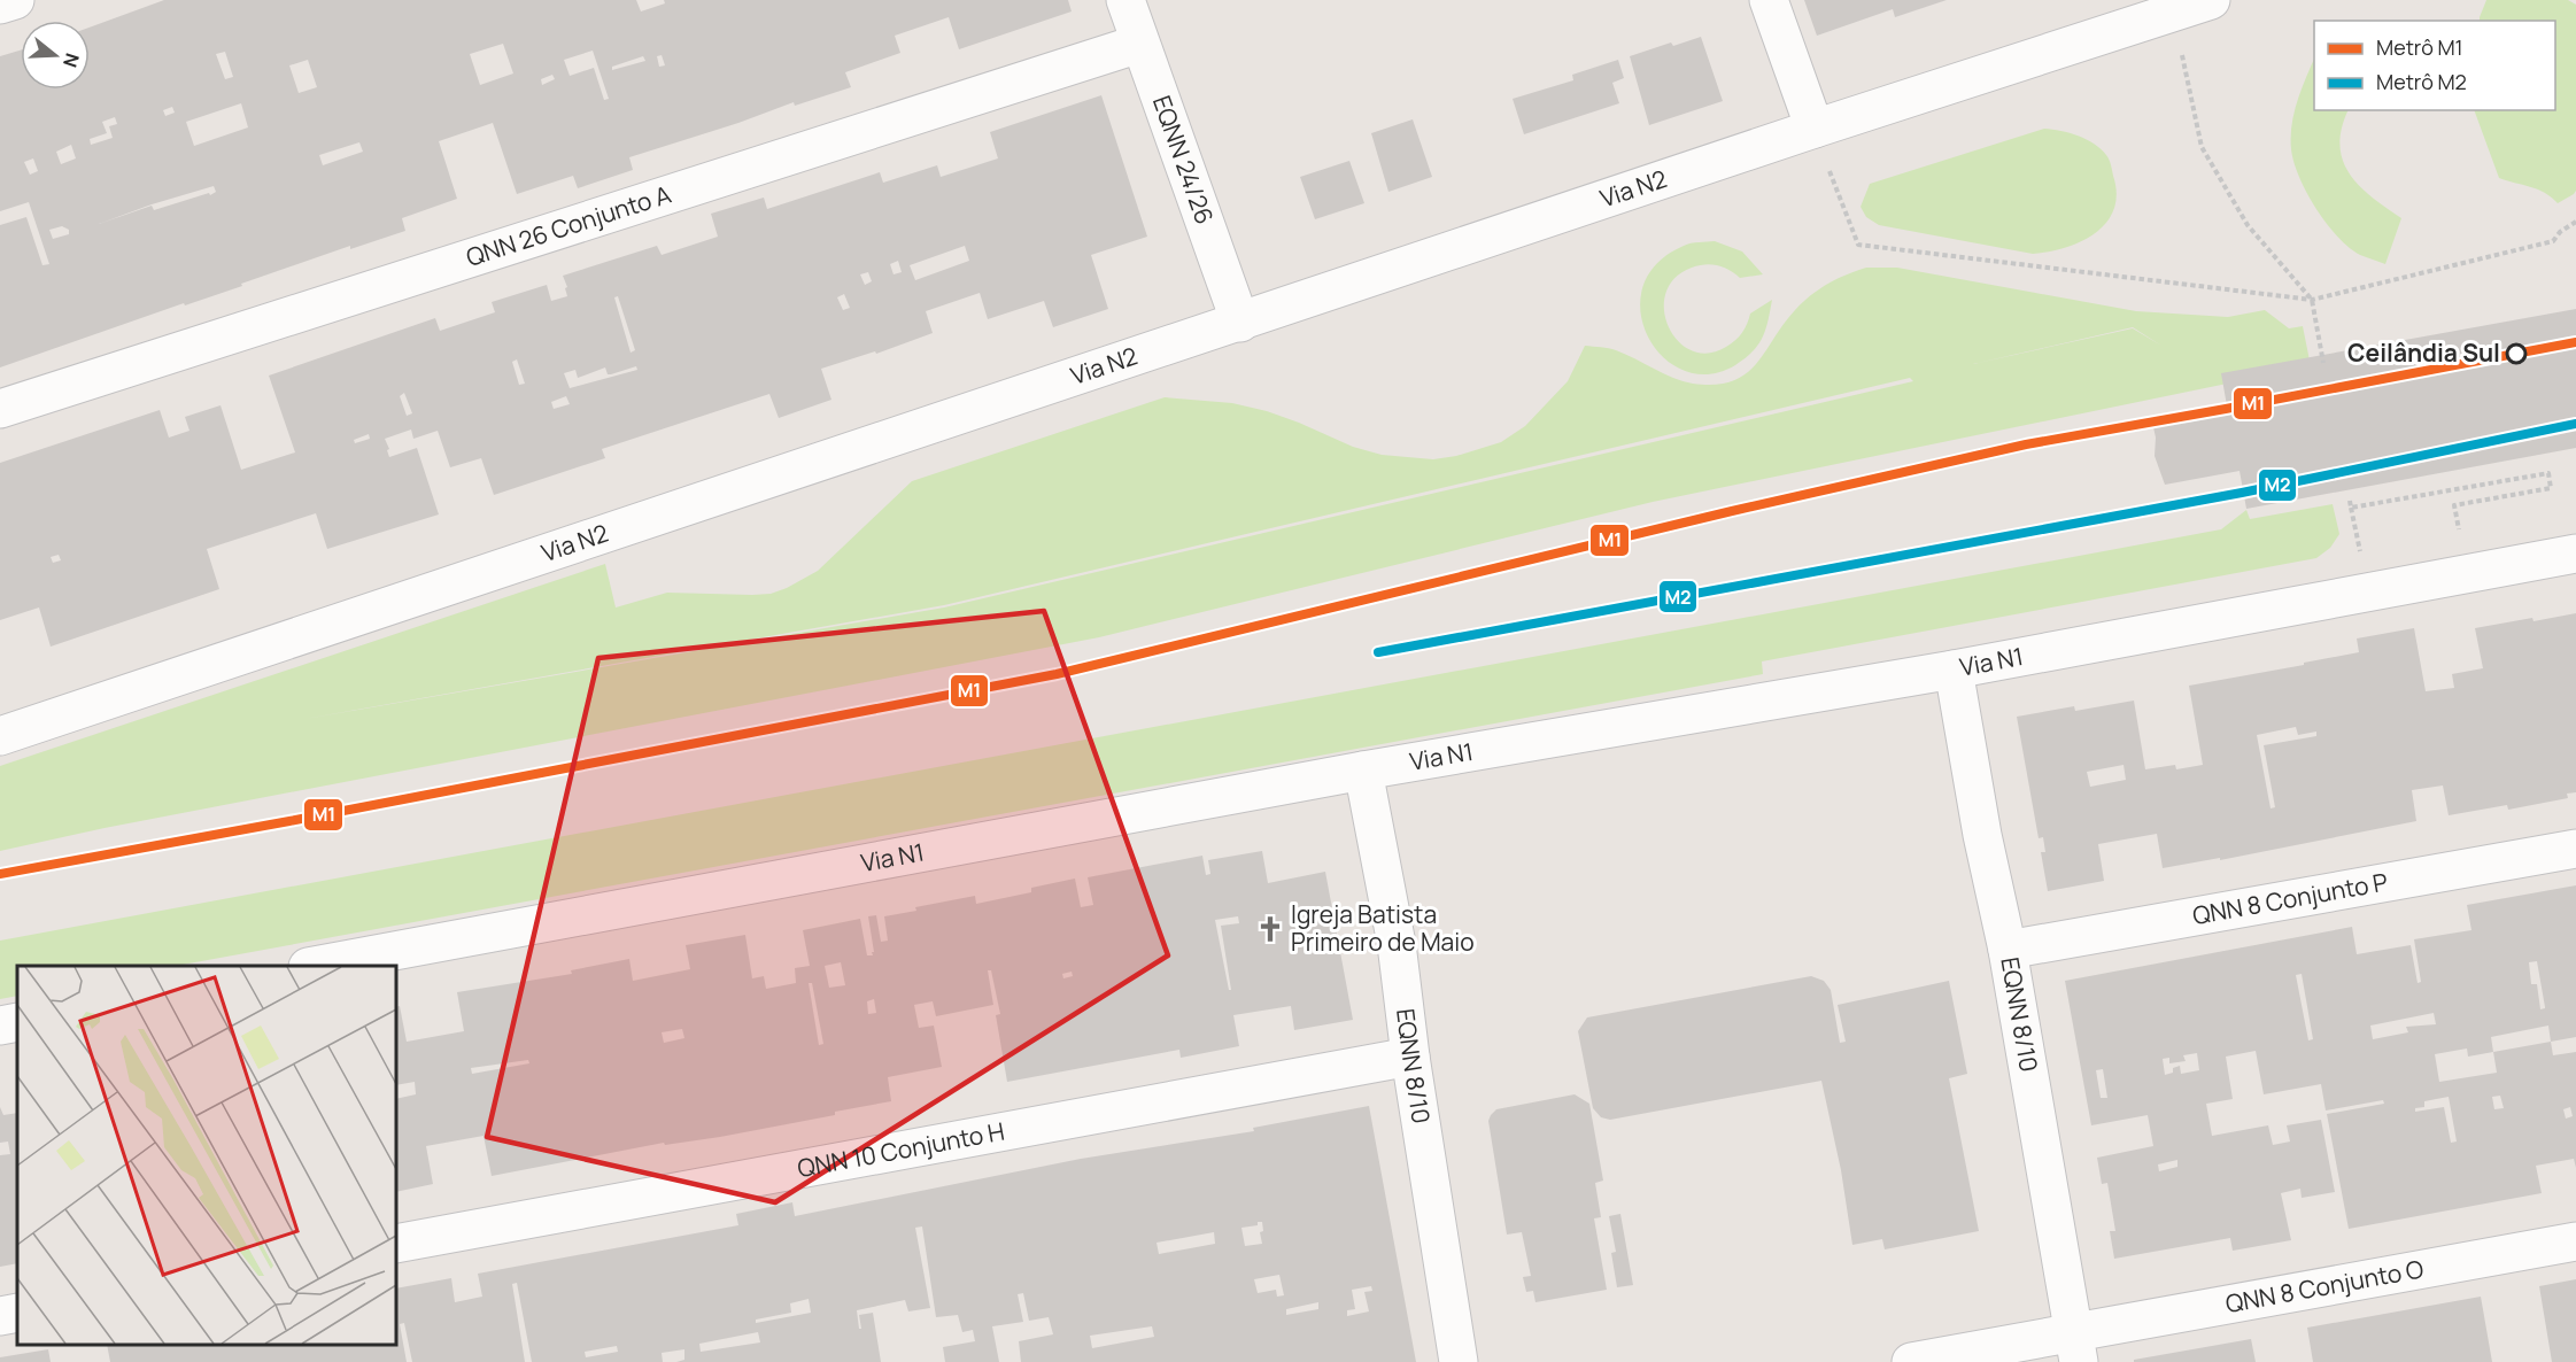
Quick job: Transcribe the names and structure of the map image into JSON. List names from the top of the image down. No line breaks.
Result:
{"streets":{"street":["EQNN 24/26","Via N2","QNN 26 Conjunto A","Via N1","QNN 8 Conjunto P","EQNN 8/10","QNN 10 Conjunto H","QNN 8 Conjunto O"]},"crossings":[["EQNN 24/26","Via N2"],["EQNN 24/26","QNN 26 Conjunto A"],["Via N1","EQNN 8/10"],["QNN 8 Conjunto P","EQNN 8/10"],["EQNN 8/10","QNN 10 Conjunto H"],["EQNN 8/10","QNN 8 Conjunto O"]],"places":{"other":["Ceilândia Sul"],"church":["Igreja Batista Primeiro de Maio"]},"lines":["metro line M1","metro line M2"],"legend":["Metrô M1","Metrô M2"],"north":"right"}
